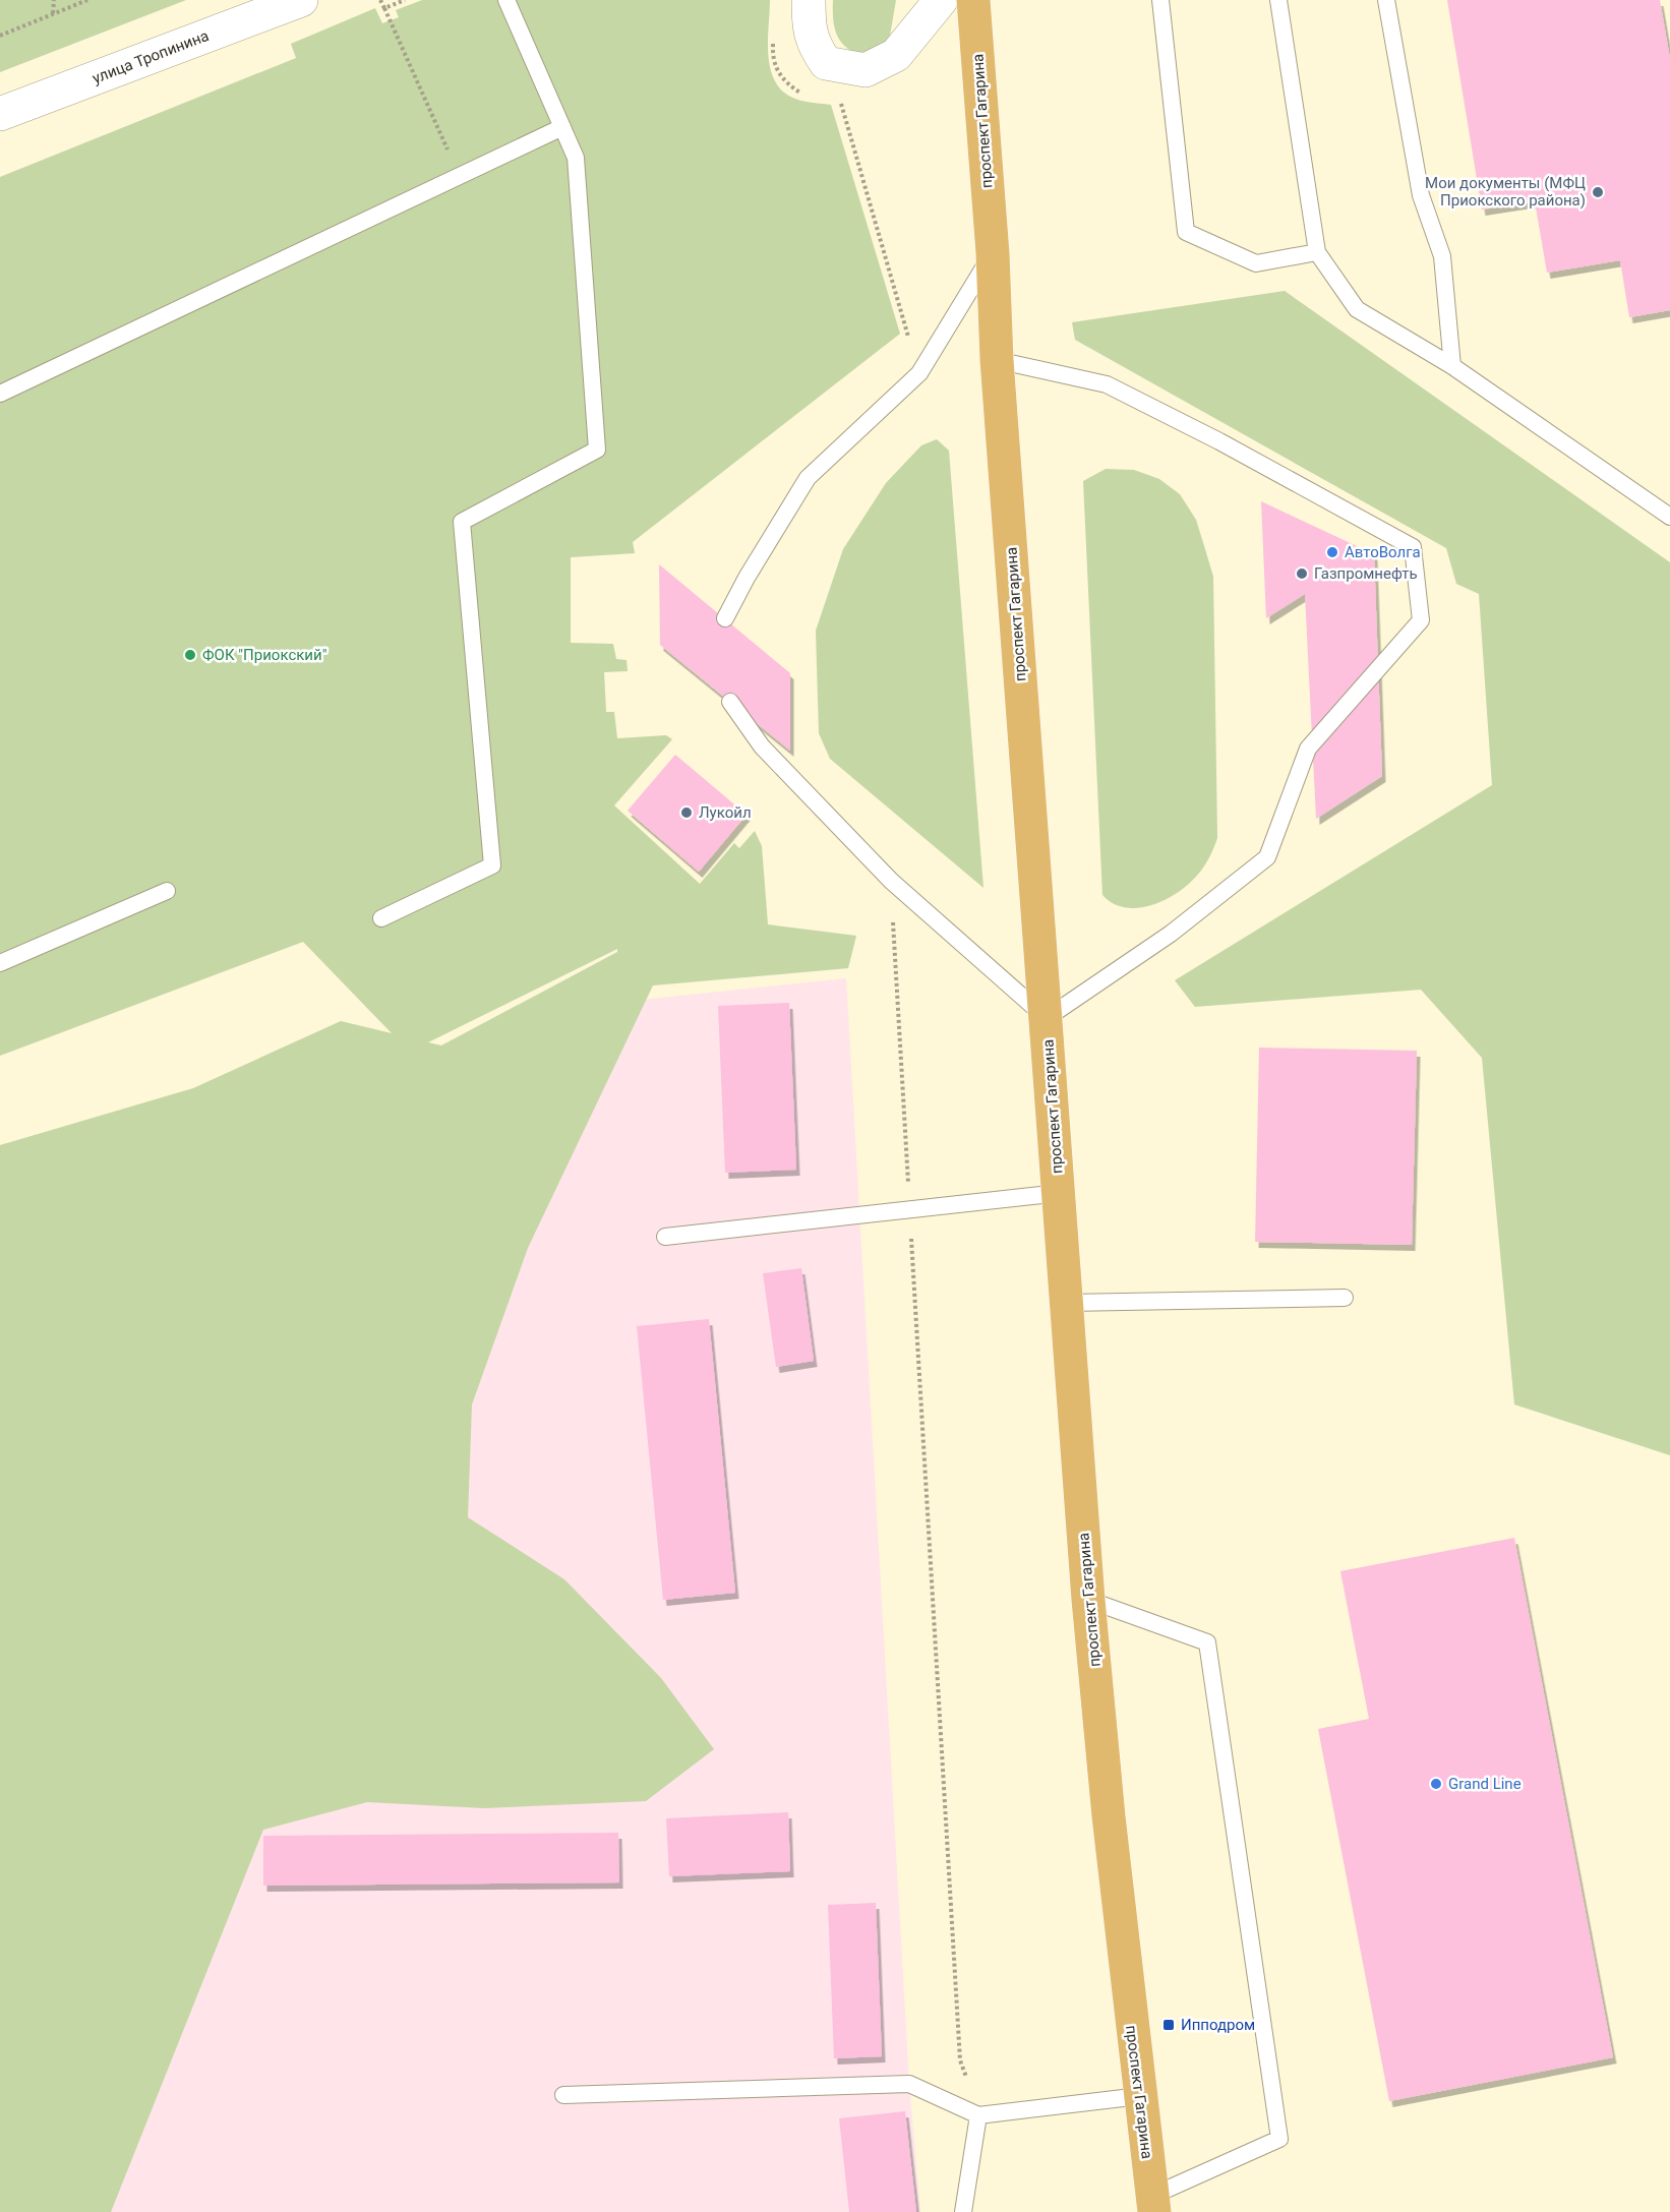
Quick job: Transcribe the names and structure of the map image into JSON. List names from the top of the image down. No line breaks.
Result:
{"streets":{"main road":["проспект Гагарина"],"street":["улица Тропинина"]},"places":{"other":["Мои документы (МФЦ Приокского района)","АвтоВолга","Газпромнефть","ФОК \"Приокский\"","Лукойл","Grand Line"],"transit":["Ипподром"]}}
